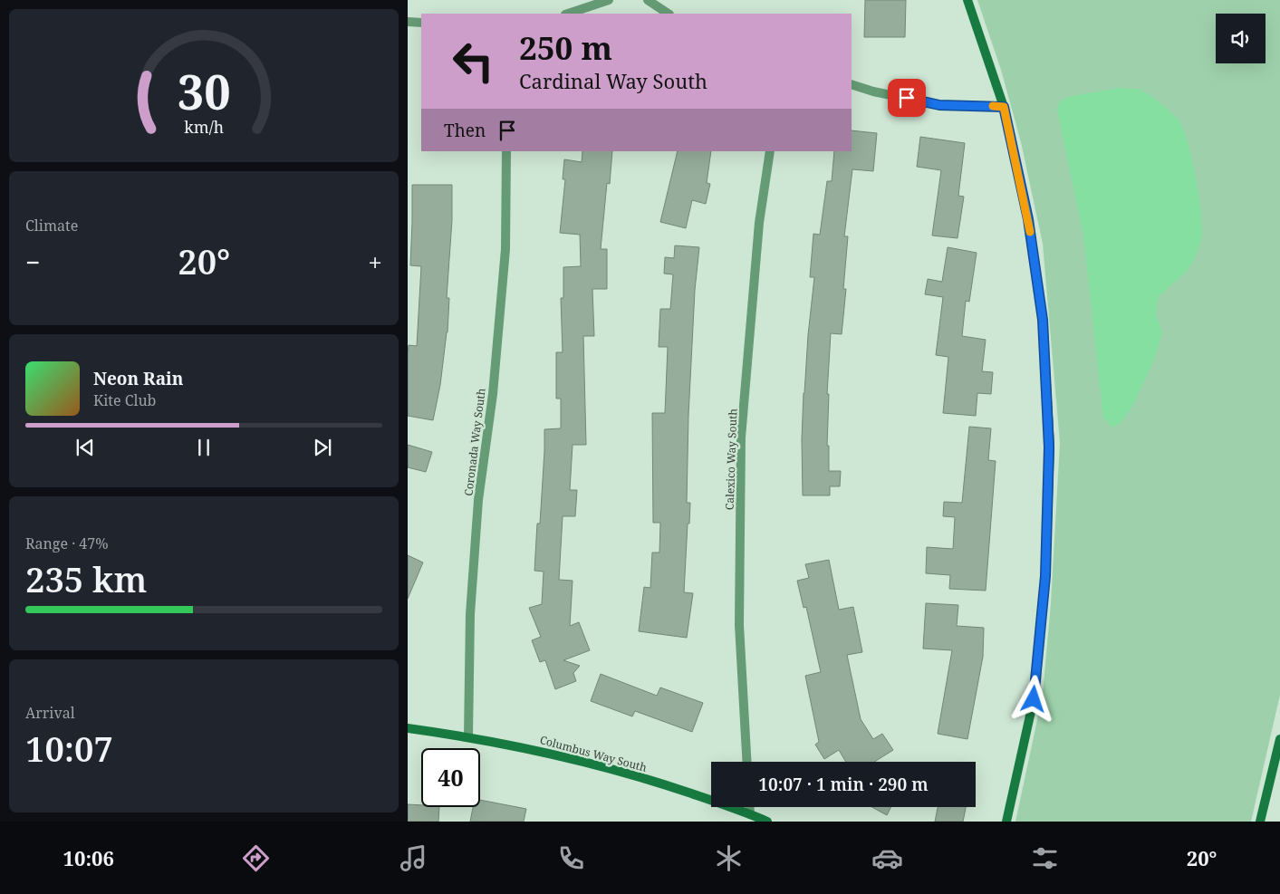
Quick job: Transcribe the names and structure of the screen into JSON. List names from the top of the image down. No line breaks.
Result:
{"streets":{"street":["Coronada Way South","Calexico Way South","Columbus Way South"]},"crossings":[["Coronada Way South","Columbus Way South"]],"page":{"turn":["250 m","Cardinal Way South"],"then":"Then","tile":["Climate",["Range · 47%","235 km"],["Arrival","10:07"]],"heat":["−","20°","+"],"song":["Neon Rain","Kite Club"],"limit":"40","trip":"10:07 · 1 min · 290 m","tabs":["10:06","20°"],"gauge":["30","km/h"]}}
